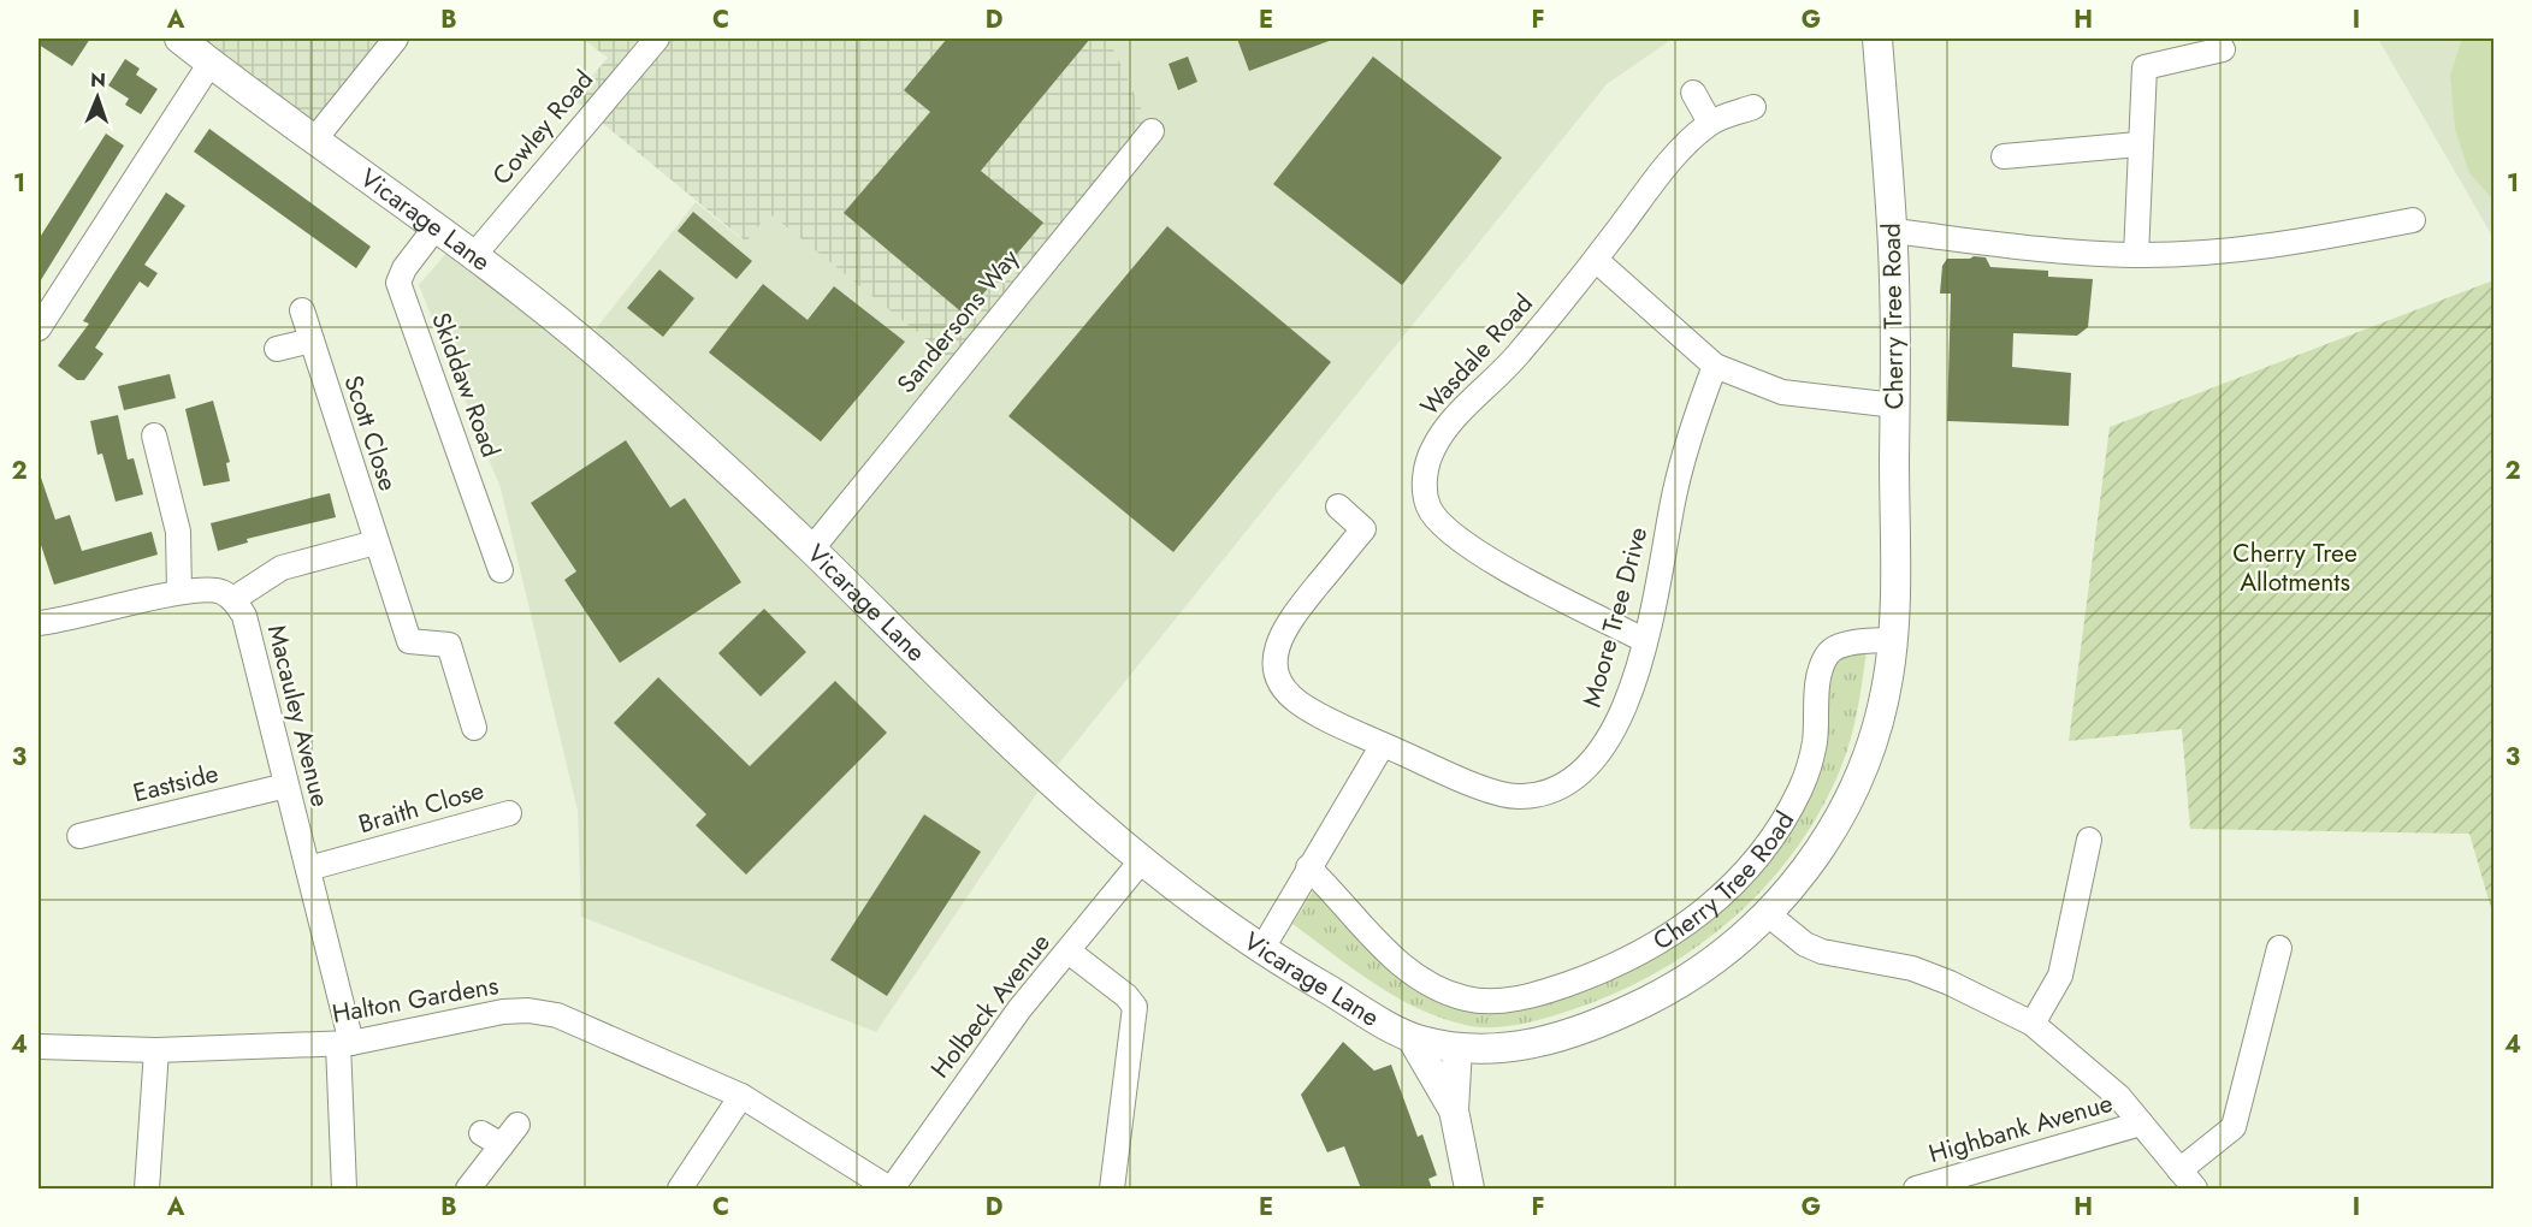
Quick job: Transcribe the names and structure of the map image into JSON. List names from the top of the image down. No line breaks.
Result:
{"streets":{"street":["Cowley Road","Vicarage Lane","Cherry Tree Road","Sandersons Way","Wasdale Road","Skiddaw Road","Scott Close","Moore Tree Drive","Macauley Avenue","Eastside","Braith Close","Halton Gardens","Holbeck Avenue","Highbank Avenue"]},"crossings":[["Cowley Road","Vicarage Lane"],["Vicarage Lane","Cherry Tree Road"],["Vicarage Lane","Sandersons Way"],["Vicarage Lane","Skiddaw Road"],["Vicarage Lane","Holbeck Avenue"],["Wasdale Road","Moore Tree Drive"],["Macauley Avenue","Eastside"],["Macauley Avenue","Braith Close"],["Macauley Avenue","Halton Gardens"],["Halton Gardens","Holbeck Avenue"]],"parks":["Cherry Tree Allotments"],"north":"top","grid":{"columns":["A","B","C","D","E","F","G","H","I"],"rows":["1","2","3","4"]}}
